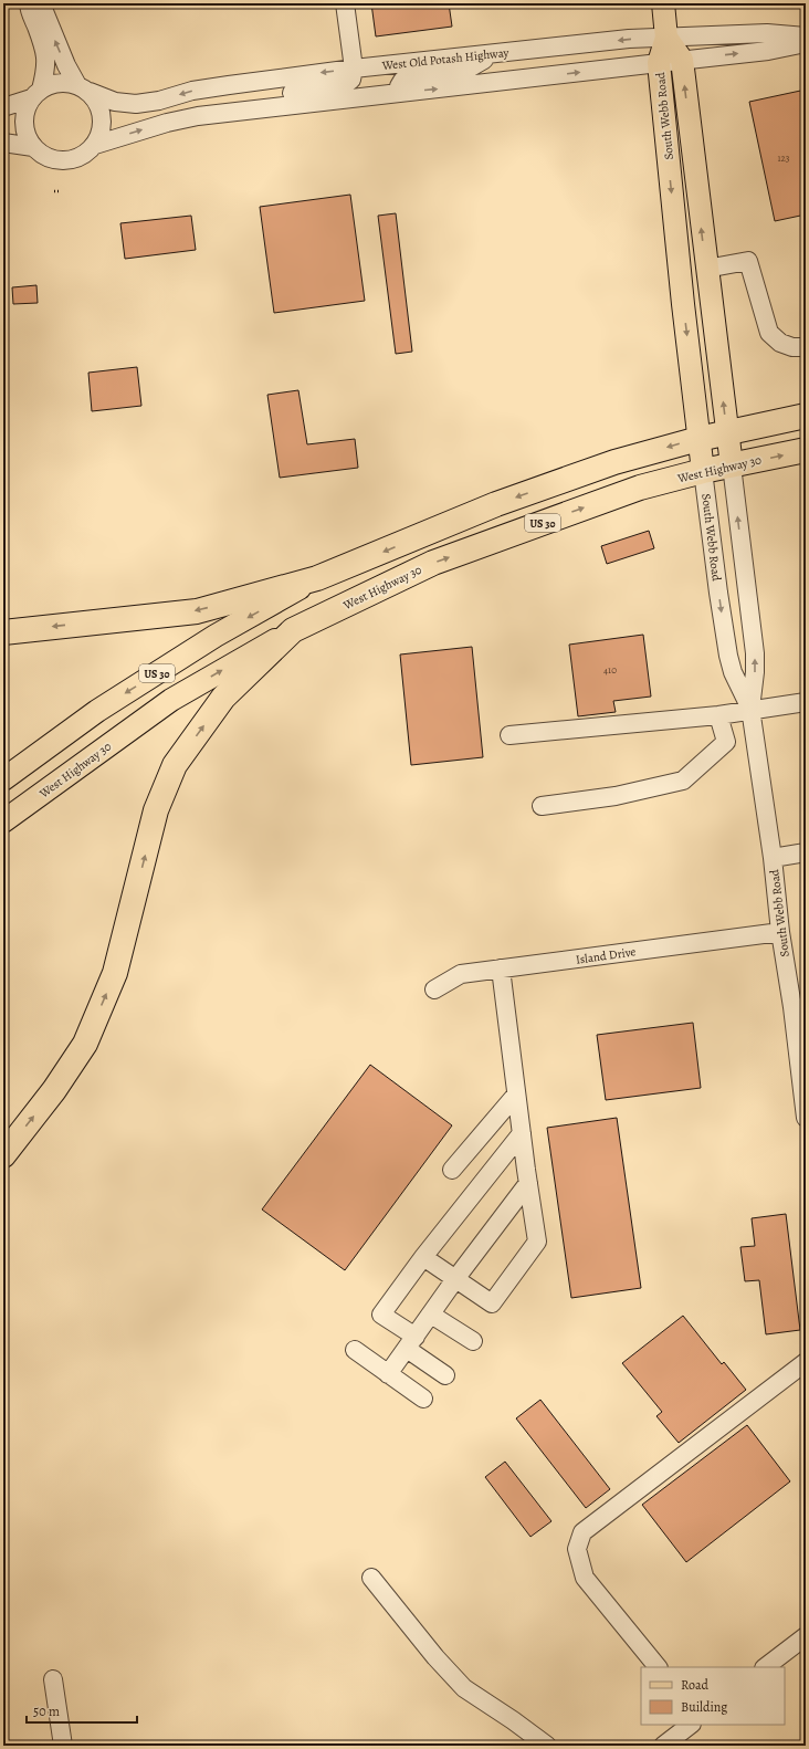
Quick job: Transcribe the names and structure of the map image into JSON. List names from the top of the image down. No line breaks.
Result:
{"streets":{"highway":["West Highway 30","US 30"],"main road":["South Webb Road"],"street":["West Old Potash Highway","Island Drive"]},"crossings":[["West Old Potash Highway","South Webb Road"],["South Webb Road","West Highway 30"],["South Webb Road","US 30"],["South Webb Road","Island Drive"]],"house_numbers":["123","410"],"legend":["Road","Building"],"scale_bar":"50 m"}
